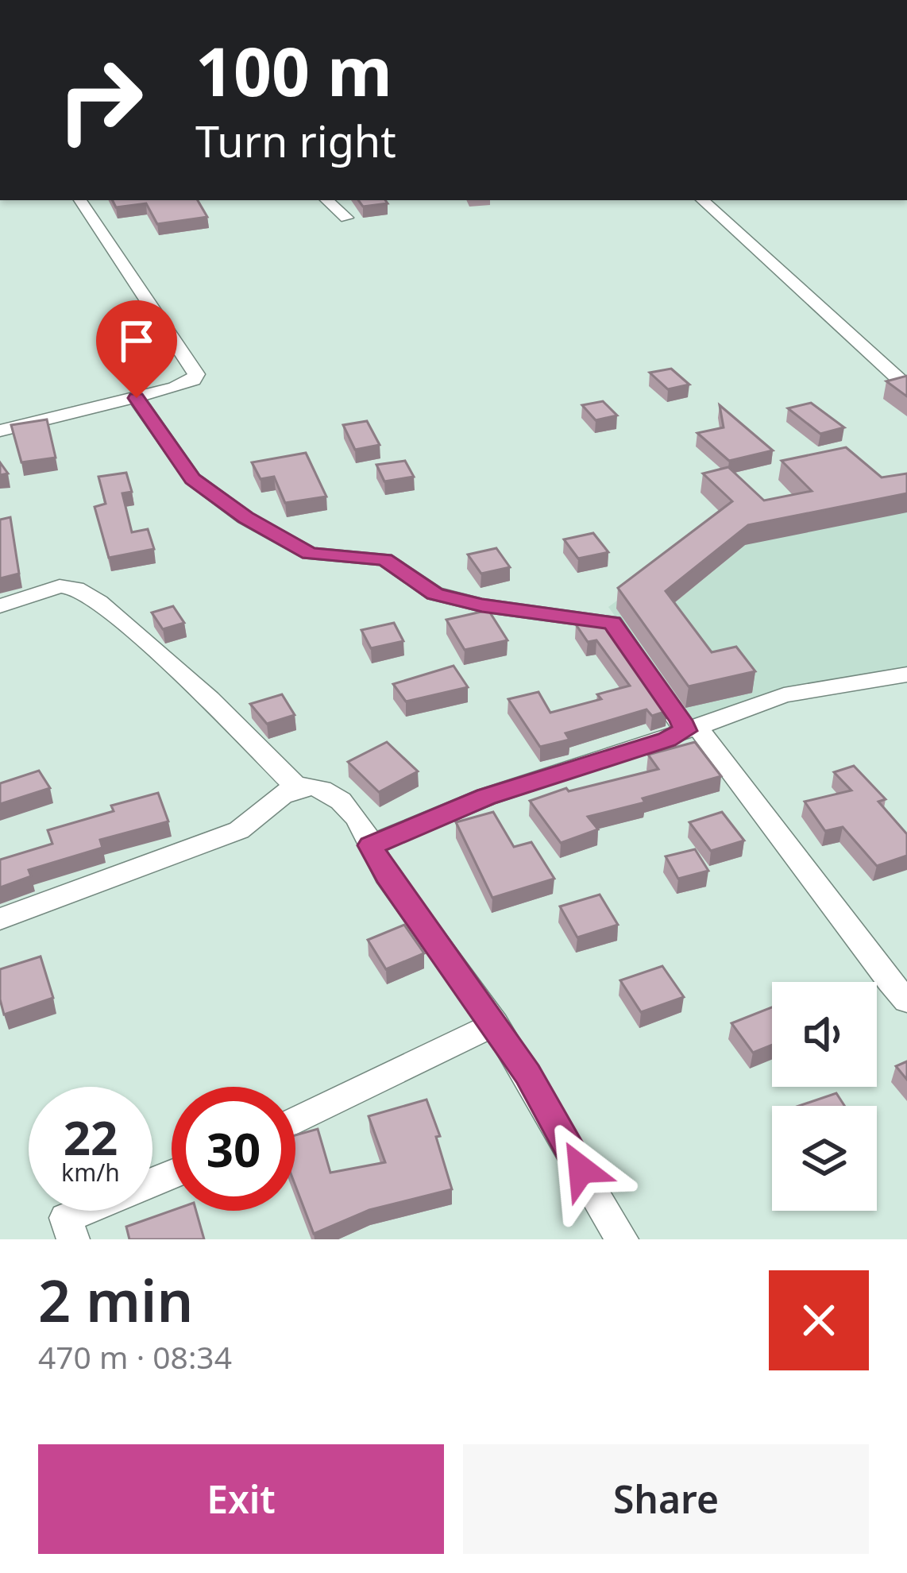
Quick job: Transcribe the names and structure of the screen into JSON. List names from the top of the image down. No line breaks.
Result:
{"page":{"turn":["100 m","Turn right"],"speed":"22 km/h","limit":"30","heading":["2 min","470 m · 08:34"],"buttons":["Exit","Share"]}}
